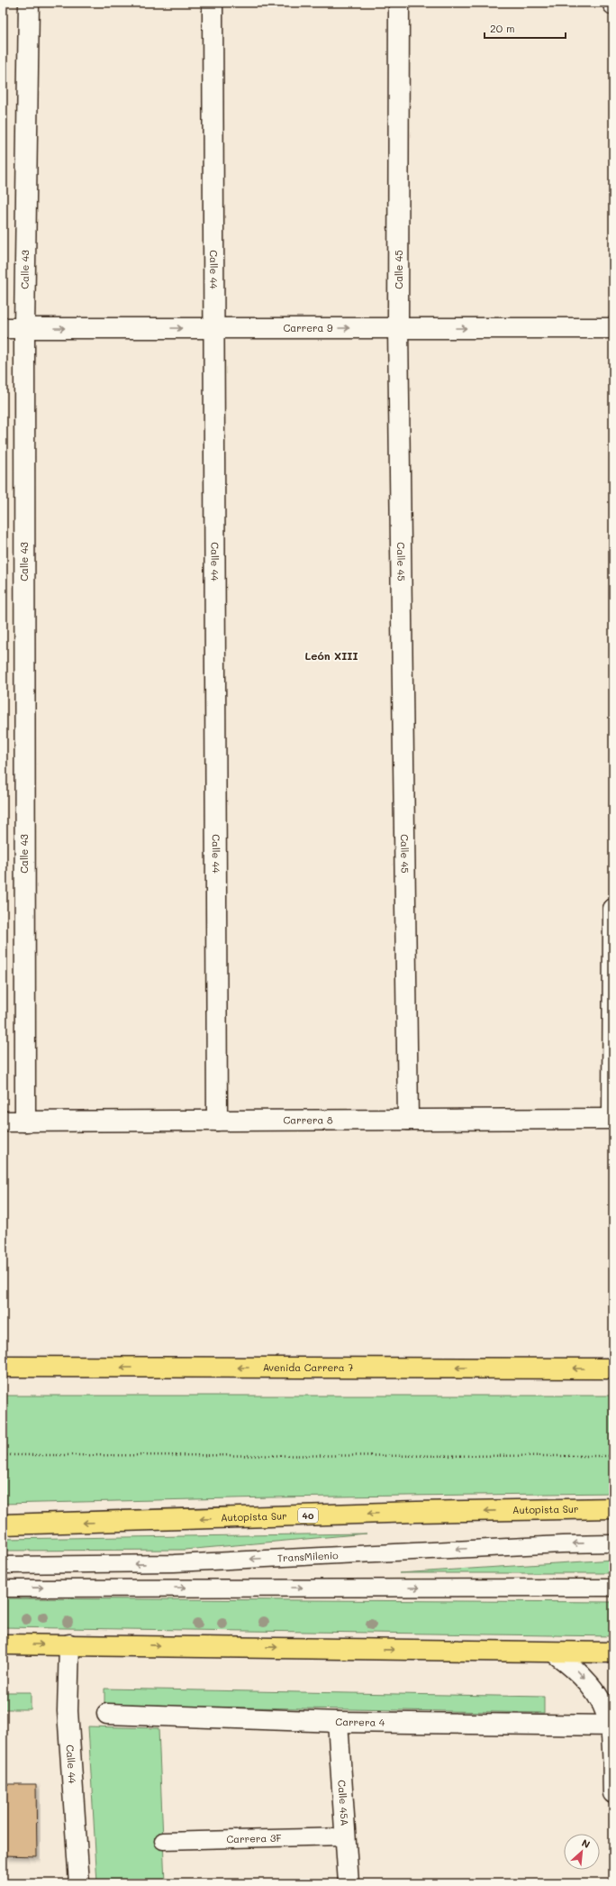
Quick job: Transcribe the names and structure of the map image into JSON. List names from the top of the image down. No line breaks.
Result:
{"streets":{"main road":["Avenida Carrera 7","Autopista Sur","40"],"street":["Calle 43","Calle 44","Calle 45","Carrera 9","Carrera 8","Carrera 4","Calle 45A"],"lane":["TransMilenio","Carrera 3F"]},"crossings":[["Calle 43","Carrera 9"],["Calle 43","Carrera 8"],["Calle 44","Carrera 9"],["Calle 44","Carrera 8"],["Calle 45","Carrera 9"],["Calle 45","Carrera 8"],["Carrera 4","Calle 45A"],["Calle 45A","Carrera 3F"]],"one_way":["Carrera 9","Avenida Carrera 7"],"districts":["León XIII"],"scale_bar":"20 m","north":"top right"}
